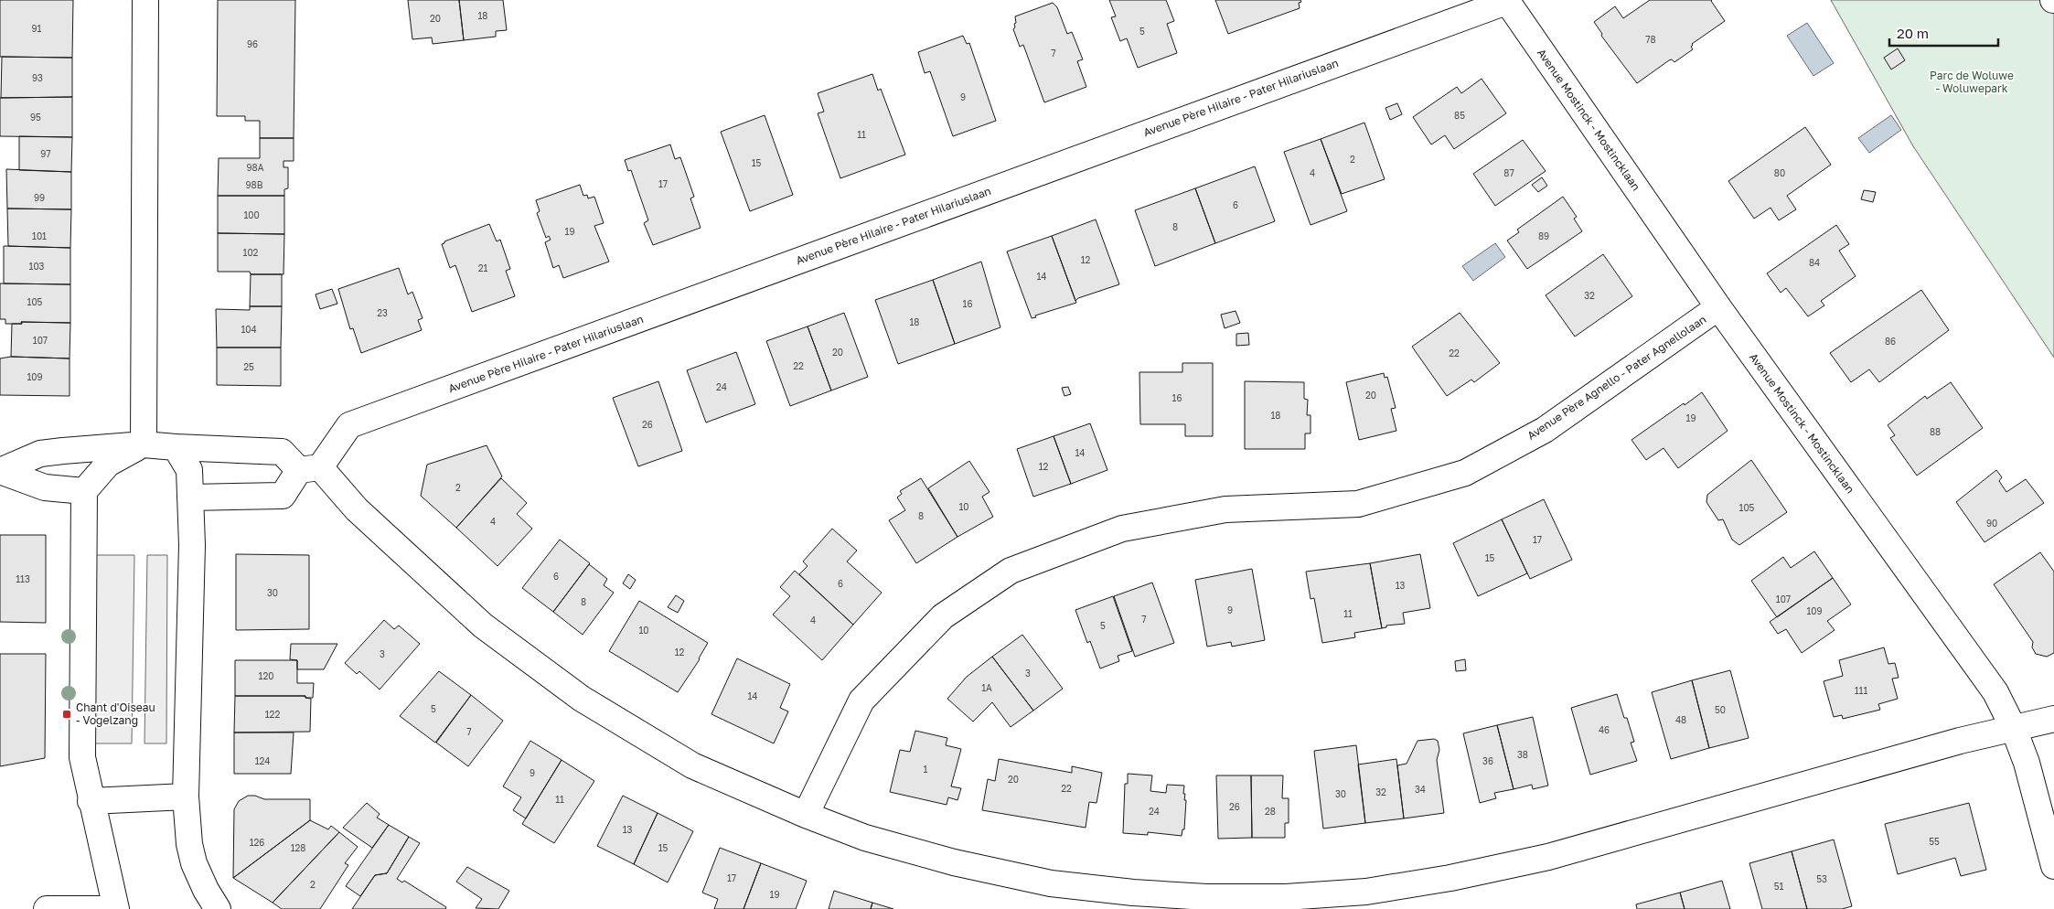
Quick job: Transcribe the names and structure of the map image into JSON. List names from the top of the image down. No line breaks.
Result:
{"streets":{"street":["Avenue Père Hilaire - Pater Hilariuslaan","Avenue Mostinck - Mostincklaan","Avenue Père Agnello - Pater Agnellolaan"]},"crossings":[["Avenue Père Hilaire - Pater Hilariuslaan","Avenue Mostinck - Mostincklaan"],["Avenue Mostinck - Mostincklaan","Avenue Père Agnello - Pater Agnellolaan"]],"parks":["Parc de Woluwe - Woluwepark"],"places":{"transit":["Chant d'Oiseau - Vogelzang"]},"house_numbers":["18","20","91","5","78","96","7","93","9","85","95","11","97","2","15","98A","4","87","80","17","98B","99","6","100","8","19","101","89","102","12","84","103","21","14","32","105","16","23","18","104","107","86","20","22","22","25","109","24","20","16","18","19","26","88","14","12","2","10","105","8","4","90","17","15","6","113","6","13","30","107","8","9","109","11","7","4","5","10","12","3","3","120","1A","111","14","5","50","122","48","46","7","38","124","36","1","9","20","22","34","32","30","11","26","24","28","13","55","126","128","15","17","53","2","51","19"],"scale_bar":"20 m"}
